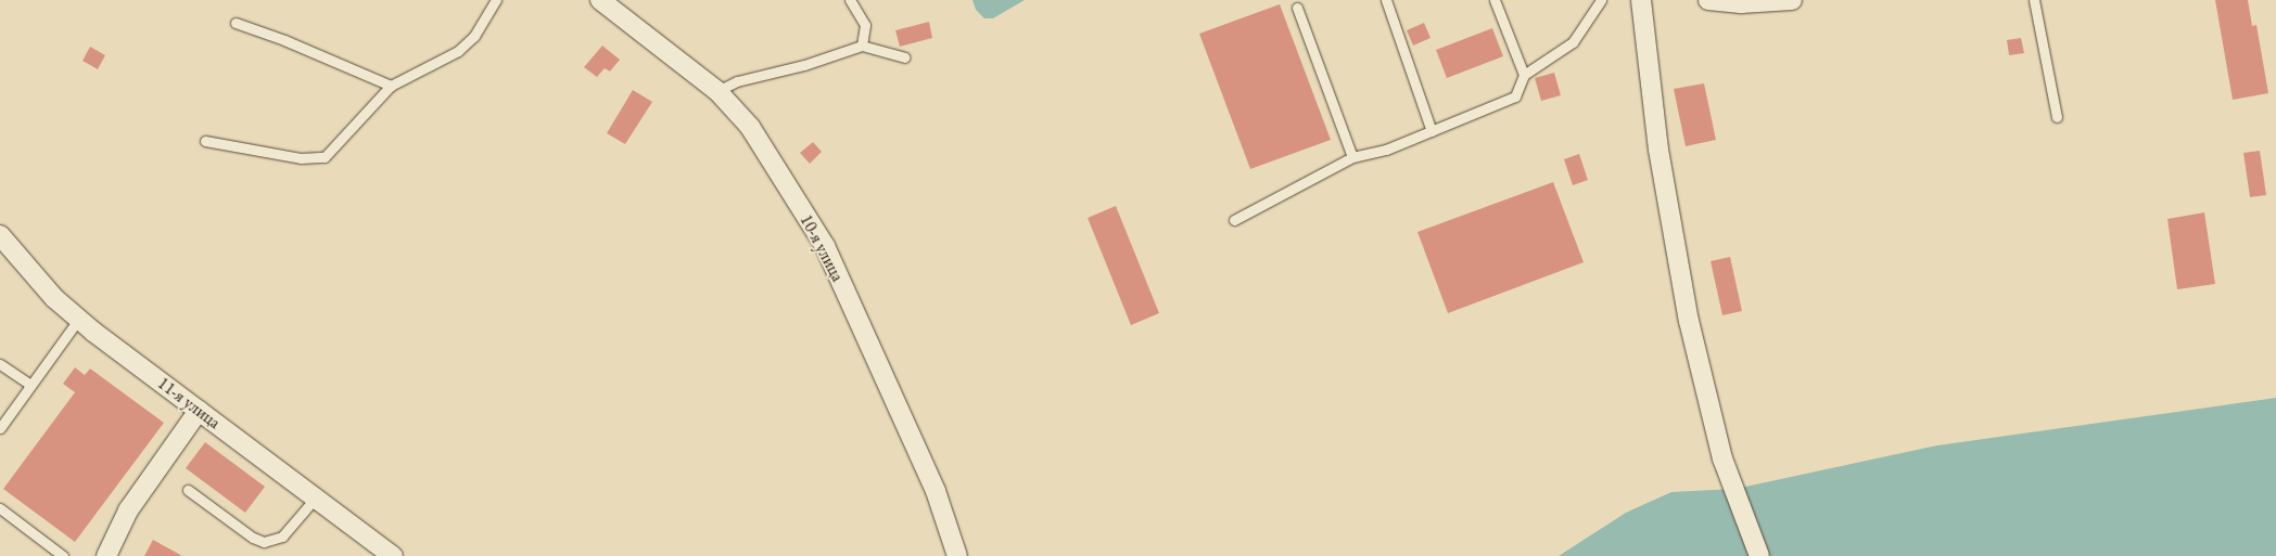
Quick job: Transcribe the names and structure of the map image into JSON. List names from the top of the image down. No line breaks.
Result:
{"streets":{"street":["10-я улица","11-я улица"]}}
